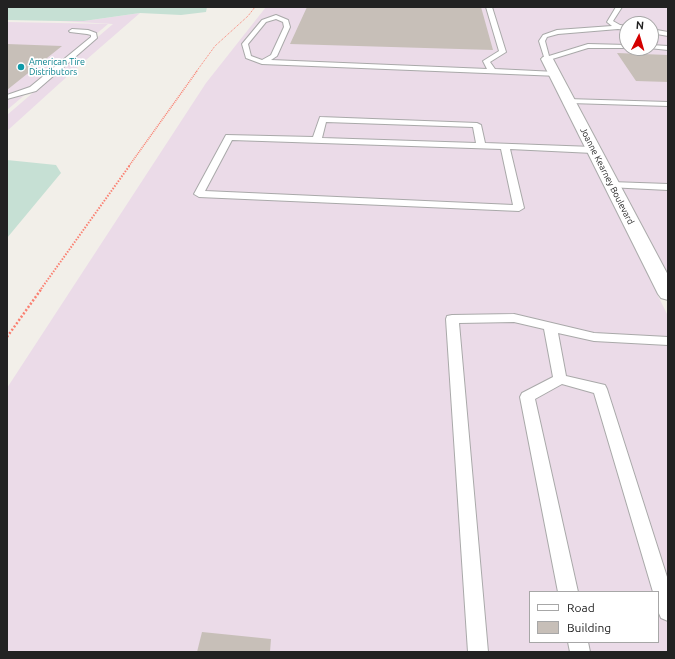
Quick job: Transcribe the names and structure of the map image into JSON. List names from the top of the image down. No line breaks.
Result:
{"streets":{"street":["Joanne Kearney Boulevard"]},"places":["American Tire Distributors"],"legend":["Road","Building"],"north":"top"}
